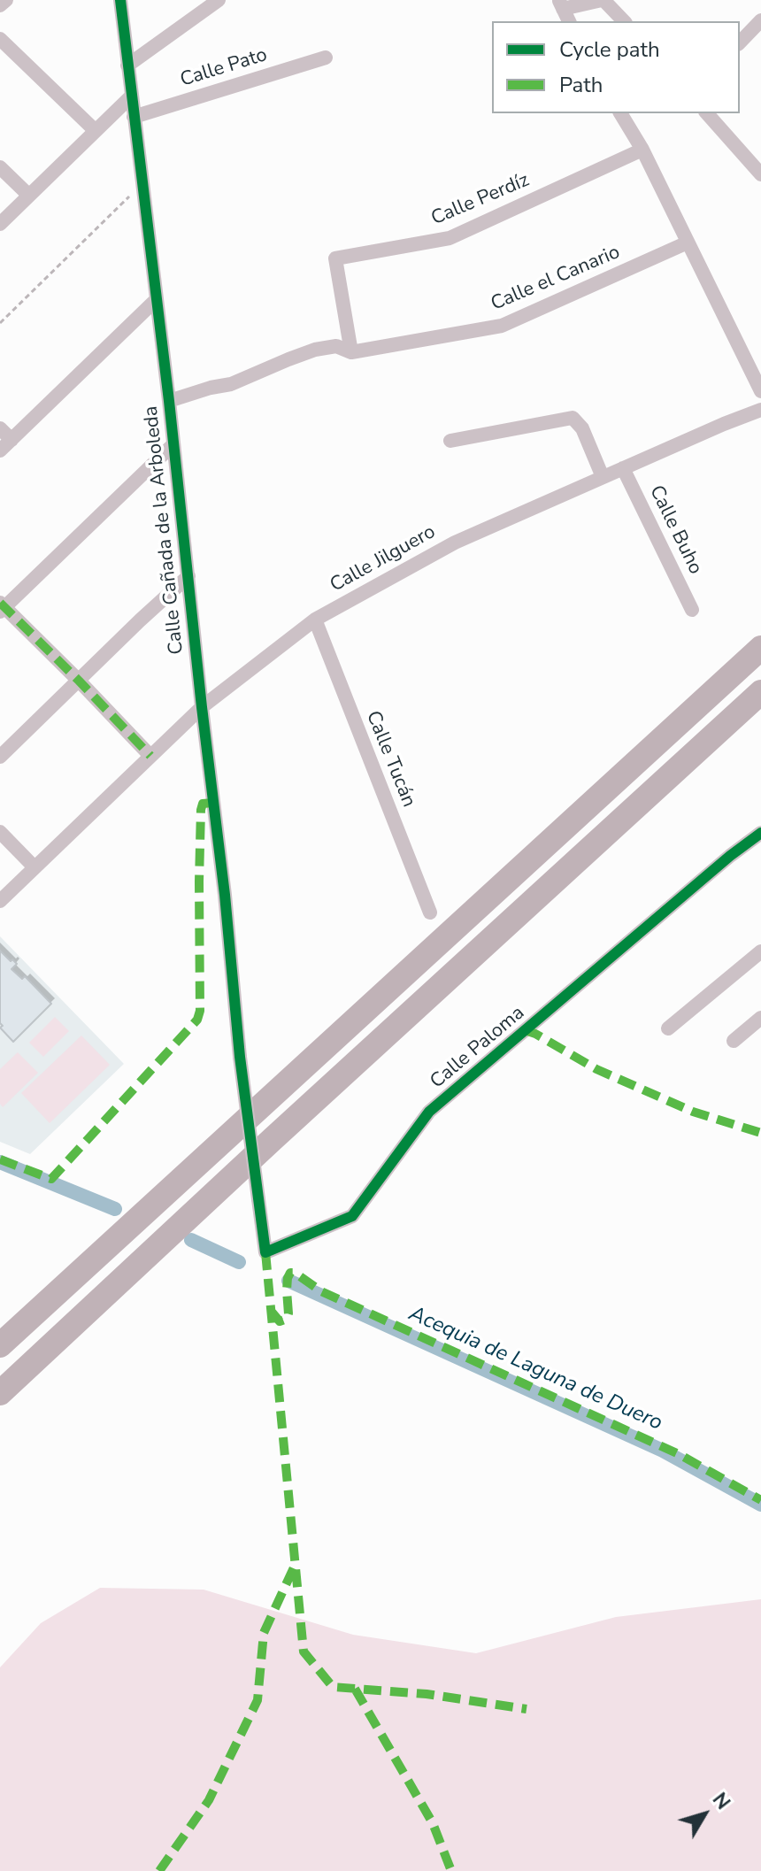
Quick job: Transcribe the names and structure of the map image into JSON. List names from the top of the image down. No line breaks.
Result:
{"streets":{"street":["Calle Pato","Calle Perdíz","Calle el Canario","Calle Cañada de la Arboleda","Calle Buho","Calle Jilguero","Calle Tucán","Calle Paloma"]},"crossings":[["Calle Pato","Calle Cañada de la Arboleda"],["Calle Perdíz","Calle el Canario"],["Calle el Canario","Calle Cañada de la Arboleda"],["Calle Cañada de la Arboleda","Calle Jilguero"],["Calle Cañada de la Arboleda","Calle Paloma"],["Calle Buho","Calle Jilguero"],["Calle Jilguero","Calle Tucán"]],"water":["Acequia de Laguna de Duero"],"legend":["Cycle path","Path"],"north":"top right"}
